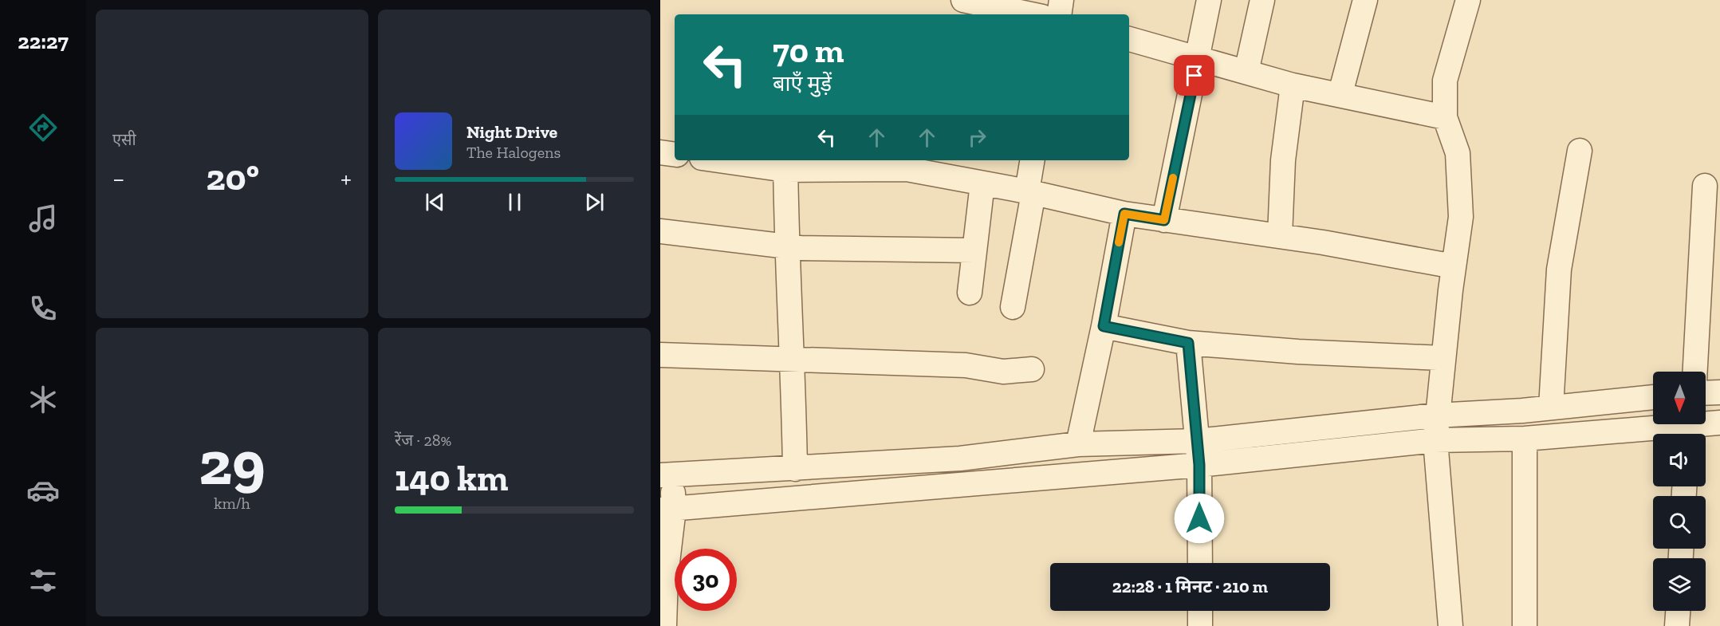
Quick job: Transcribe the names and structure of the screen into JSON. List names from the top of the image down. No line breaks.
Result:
{"north":"bottom","page":{"tabs":"22:27","tile":["एसी",["29","km/h"],["रेंज · 28%","140 km"]],"turn":["70 m","बाएँ मुड़ें"],"song":["Night Drive","The Halogens"],"heat":["−","20°","+"],"limit":"30","trip":"22:28 · 1 मिनट · 210 m"}}
